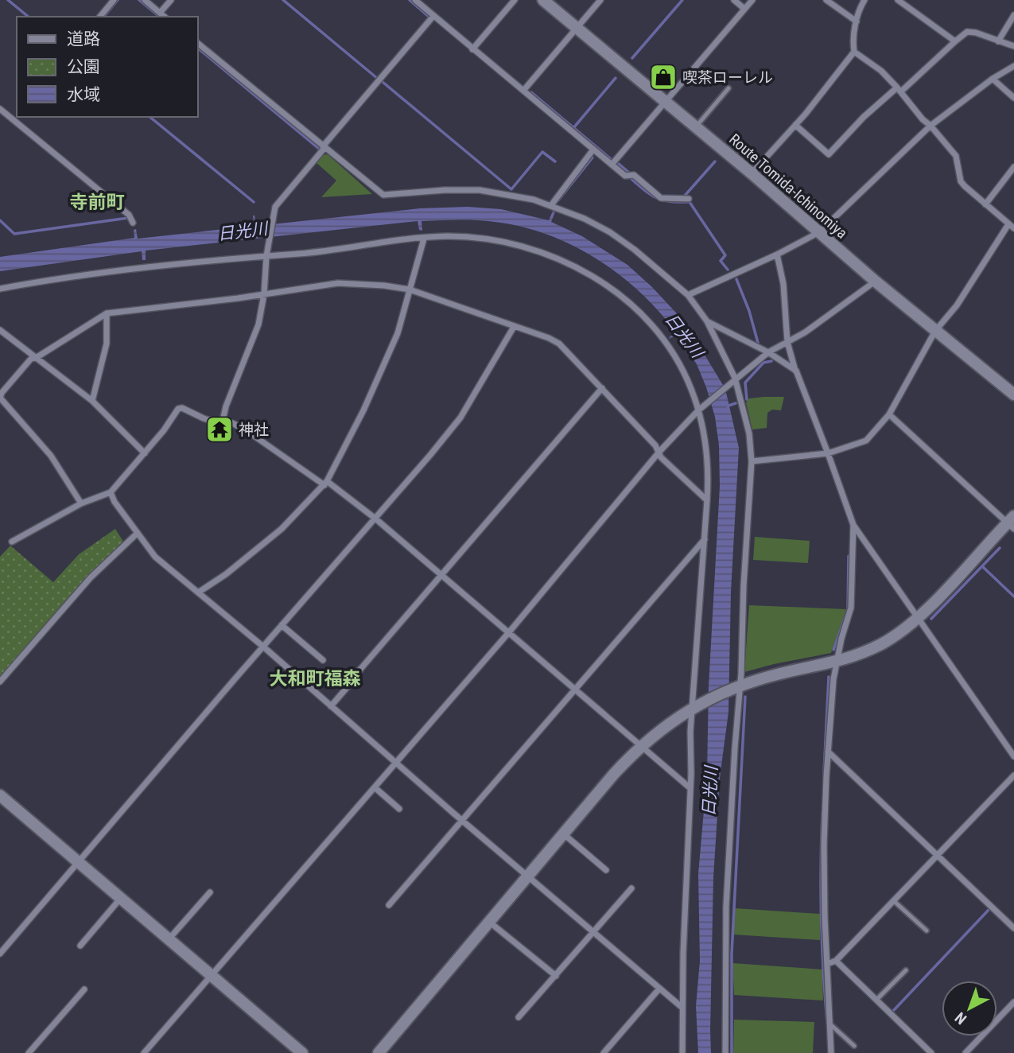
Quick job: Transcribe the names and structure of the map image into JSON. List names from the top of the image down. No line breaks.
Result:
{"streets":{"street":["Route Tomida-Ichinomiya"]},"districts":["寺前町","大和町福森"],"water":["日光川"],"places":{"shop":["喫茶ローレル"],"temple":["神社"]},"legend":["道路","公園","水域"],"north":"bottom left"}
